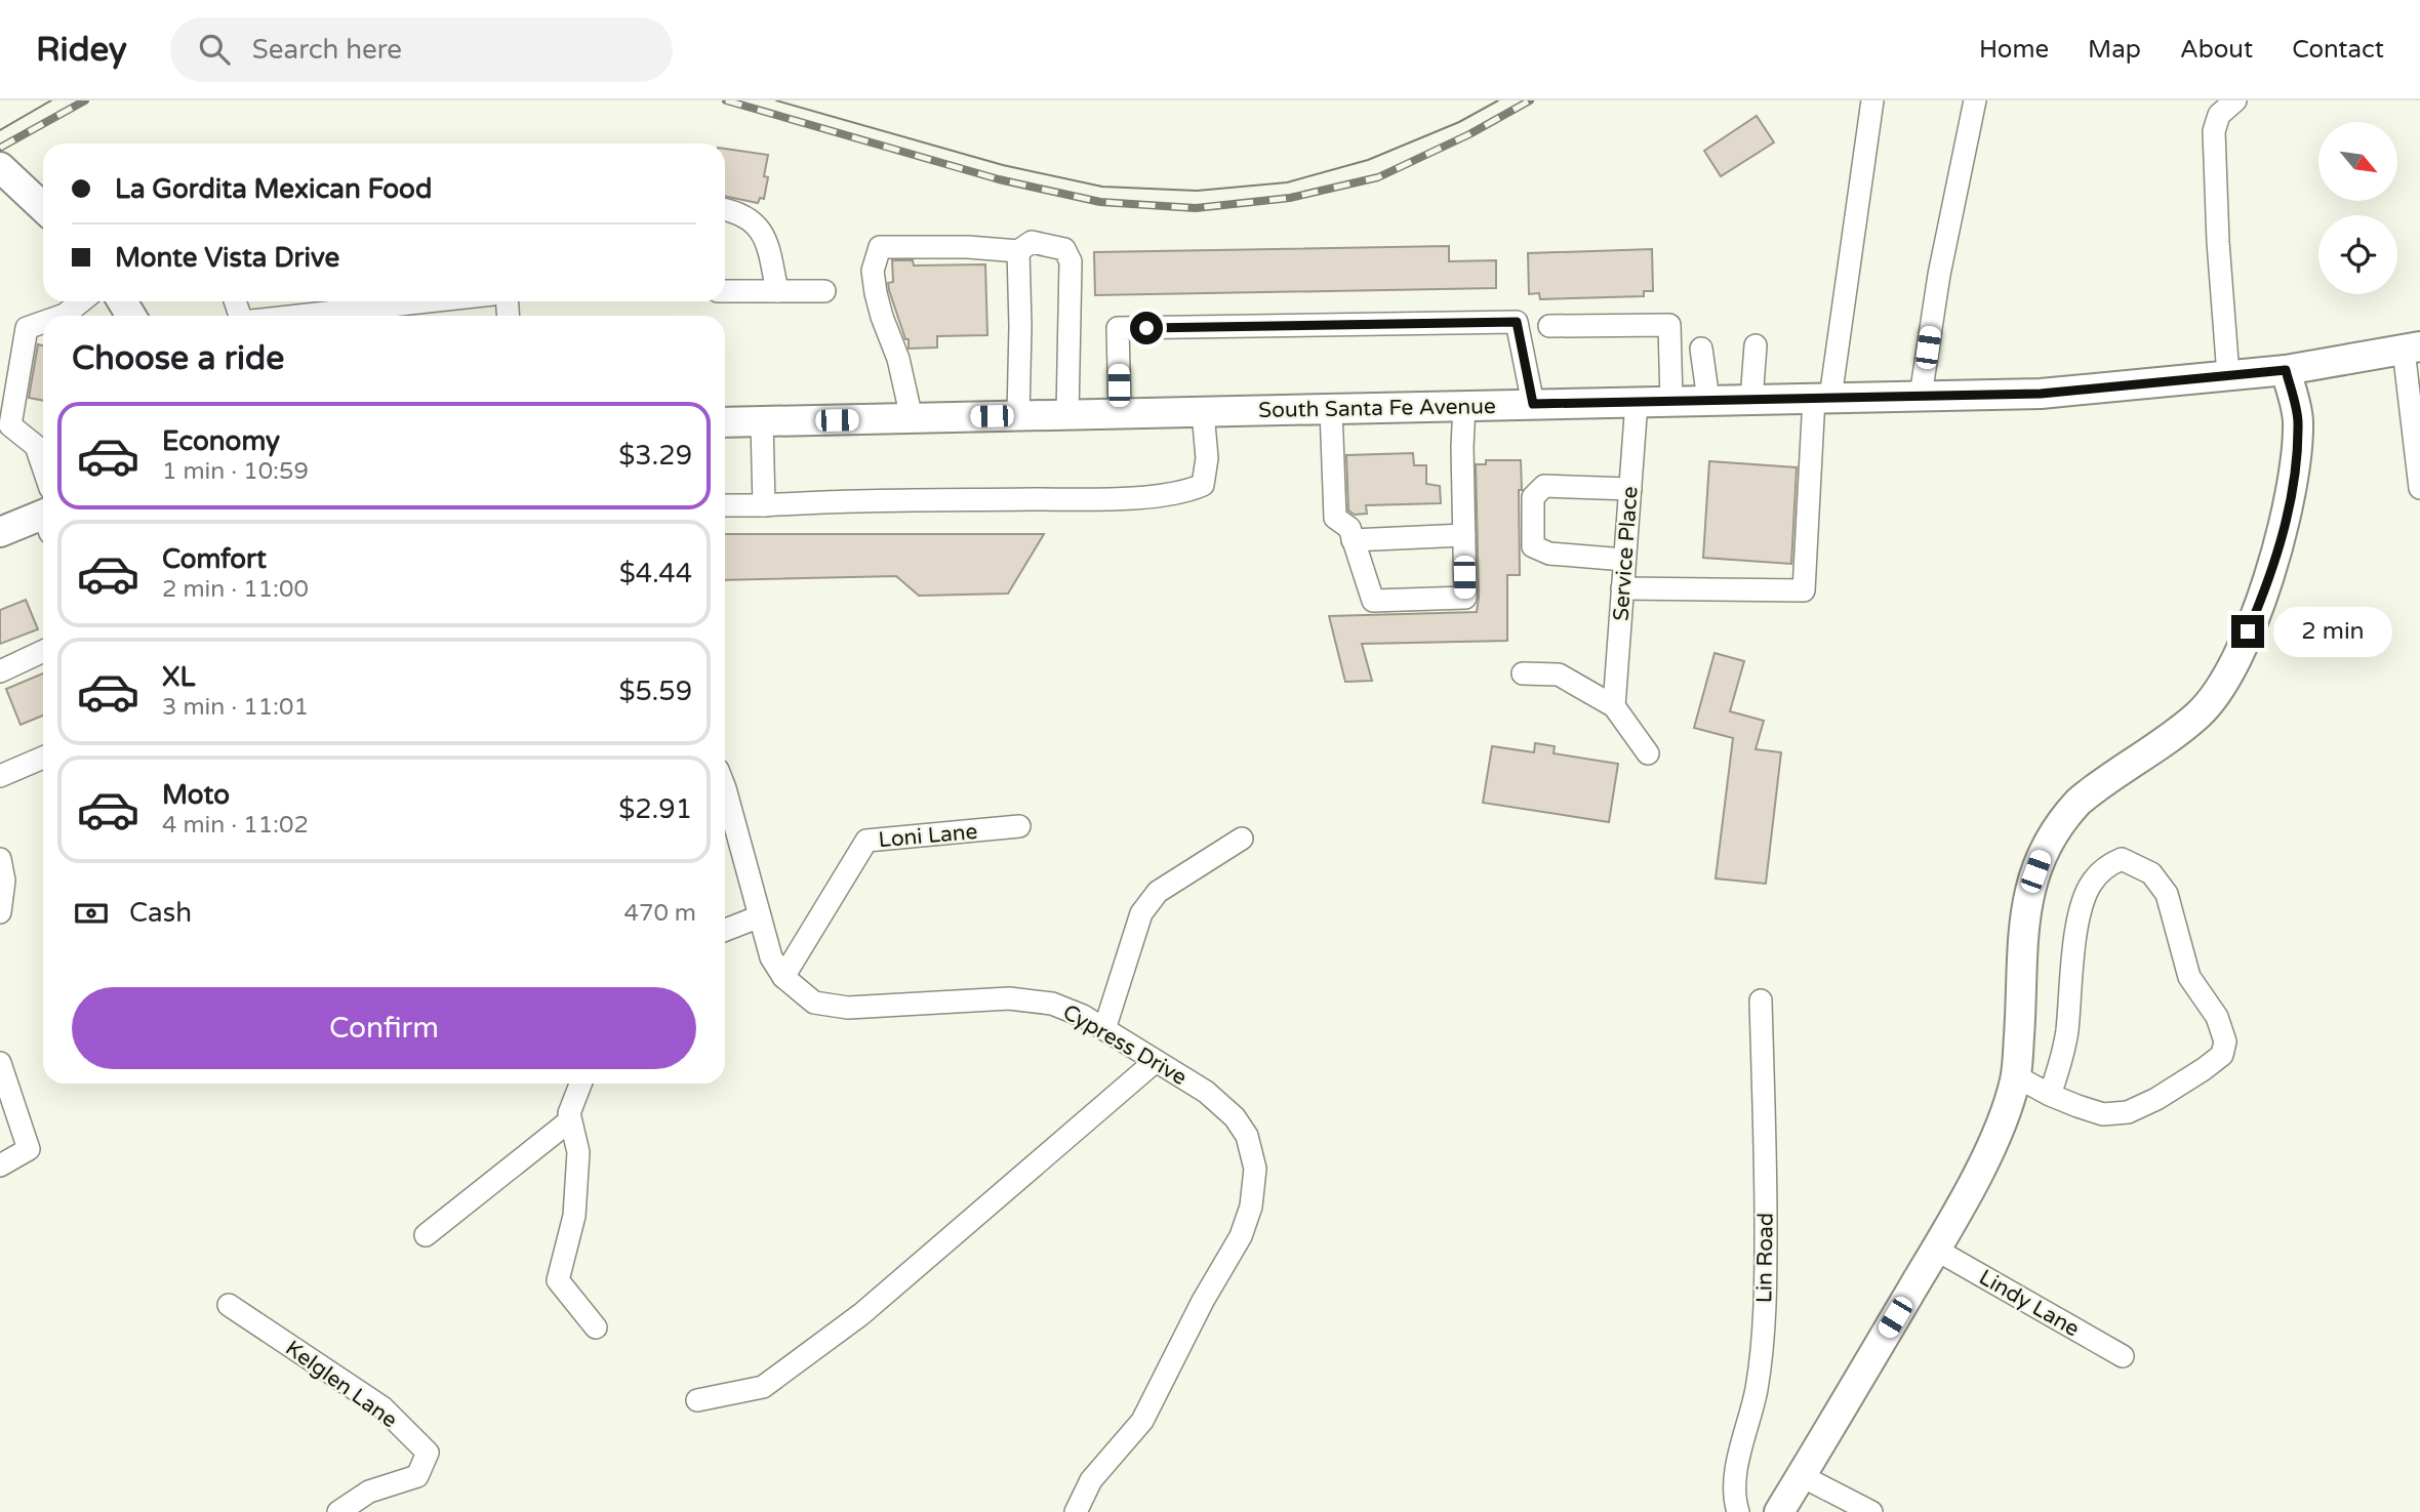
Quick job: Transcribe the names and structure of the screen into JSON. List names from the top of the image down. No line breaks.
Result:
{"streets":{"main road":["South Santa Fe Avenue"],"street":["Service Place","Loni Lane","Cypress Drive","Lin Road","Lindy Lane","Kelglen Lane"]},"crossings":[["South Santa Fe Avenue","Service Place"],["Loni Lane","Cypress Drive"]],"north":"bottom right","page":{"header":"Ridey","search":"Search here","nav":["Home","Map","About","Contact"],"banner":["La Gordita Mexican Food","Monte Vista Drive"],"heading":"Choose a ride","list":[{"name":"Economy","note":"1 min · 10:59","value":"$3.29"},{"name":"Comfort","note":"2 min · 11:00","value":"$4.44"},{"name":"XL","note":"3 min · 11:01","value":"$5.59"},{"name":"Moto","note":"4 min · 11:02","value":"$2.91"}],"bubble":"2 min","pay":["Cash","470 m"],"buttons":"Confirm"}}
